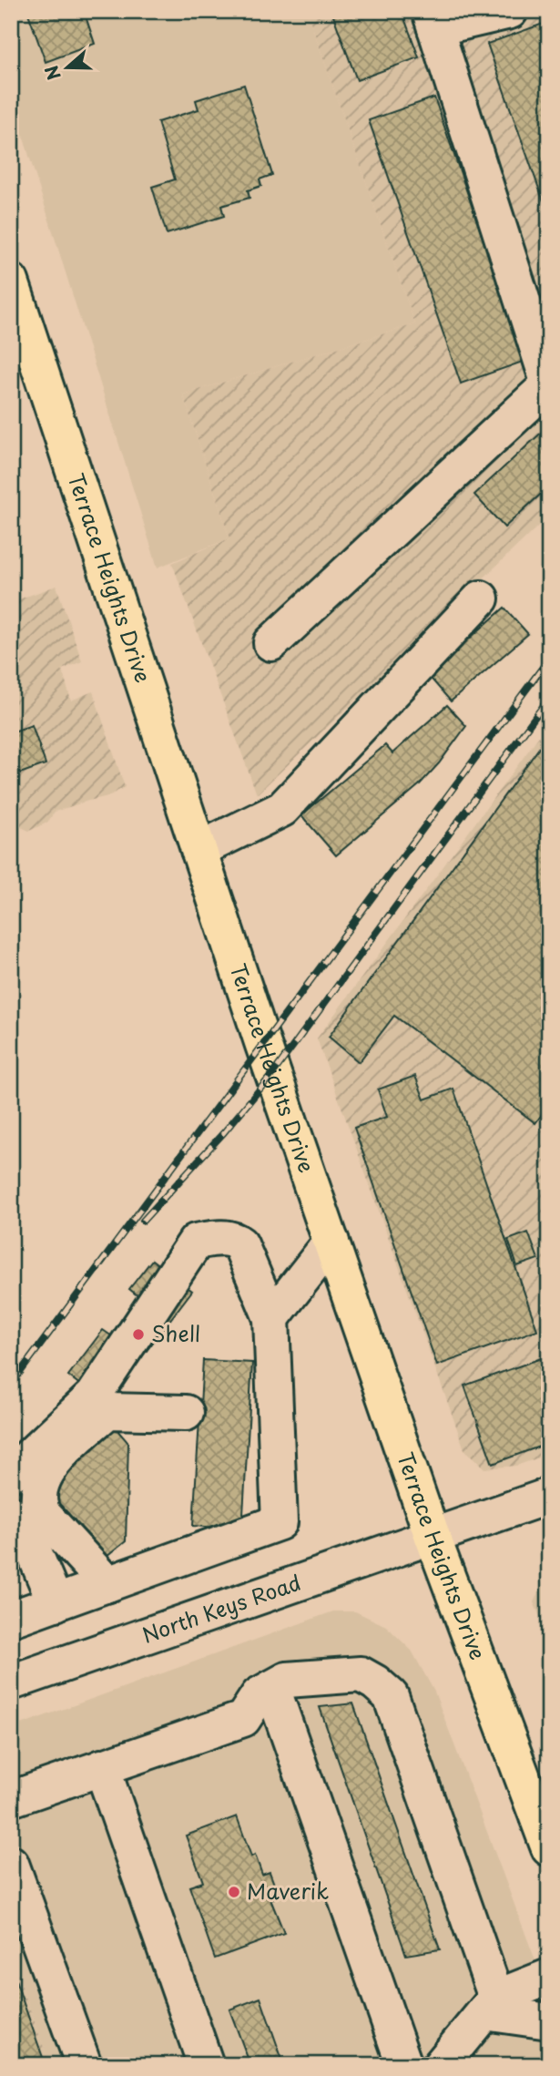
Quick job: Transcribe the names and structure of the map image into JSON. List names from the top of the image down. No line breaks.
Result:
{"streets":{"main road":["Terrace Heights Drive"],"street":["North Keys Road"]},"crossings":[["Terrace Heights Drive","North Keys Road"]],"places":["Shell","Maverik"],"north":"left"}
